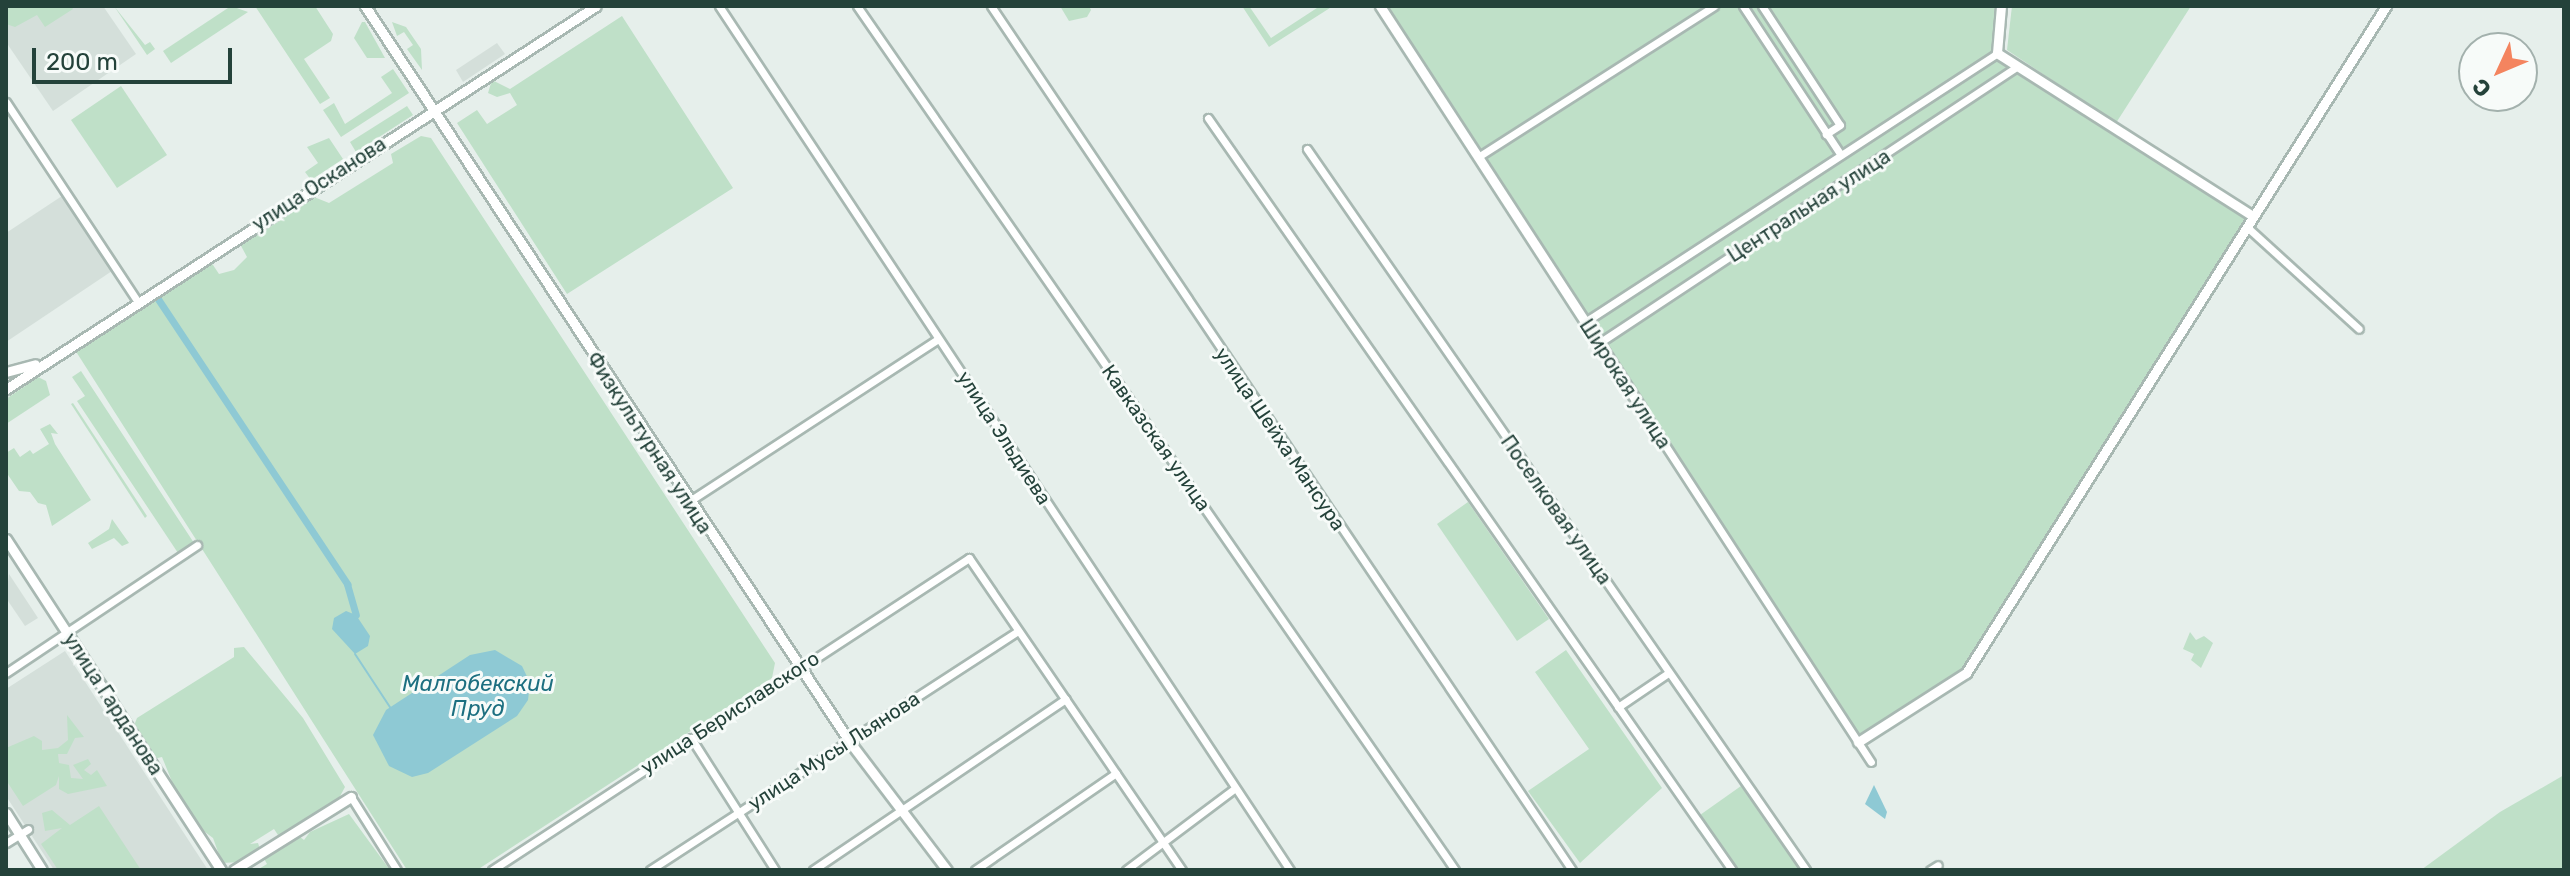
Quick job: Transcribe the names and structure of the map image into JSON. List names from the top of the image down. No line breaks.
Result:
{"streets":{"street":["улица Осканова","Центральная улица","Широкая улица","улица Эльдиева","Кавказская улица","улица Шейха Мансура","Физкультурная улица","Поселковая улица","улица Гарданова","улица Бериславского","улица Мусы Льянова"]},"crossings":[["улица Осканова","Физкультурная улица"],["Центральная улица","Широкая улица"],["Физкультурная улица","улица Бериславского"],["Физкультурная улица","улица Мусы Льянова"],["улица Бериславского","улица Мусы Льянова"]],"water":["Малгобекский Пруд"],"scale_bar":"200 m","north":"bottom left"}
